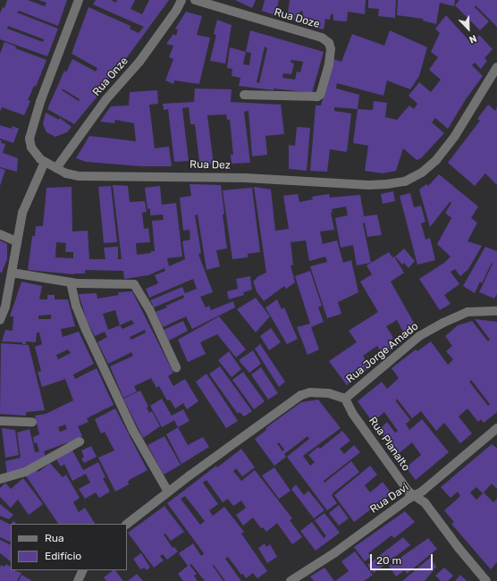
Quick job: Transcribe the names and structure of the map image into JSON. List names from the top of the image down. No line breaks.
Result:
{"streets":{"street":["Rua Doze","Rua Onze","Rua Dez","Rua Jorge Amado","Rua Planalto","Rua Davi"]},"crossings":[["Rua Onze","Rua Dez"],["Rua Jorge Amado","Rua Planalto"],["Rua Planalto","Rua Davi"]],"legend":["Rua","Edifício"],"scale_bar":"20 m","north":"bottom right"}
